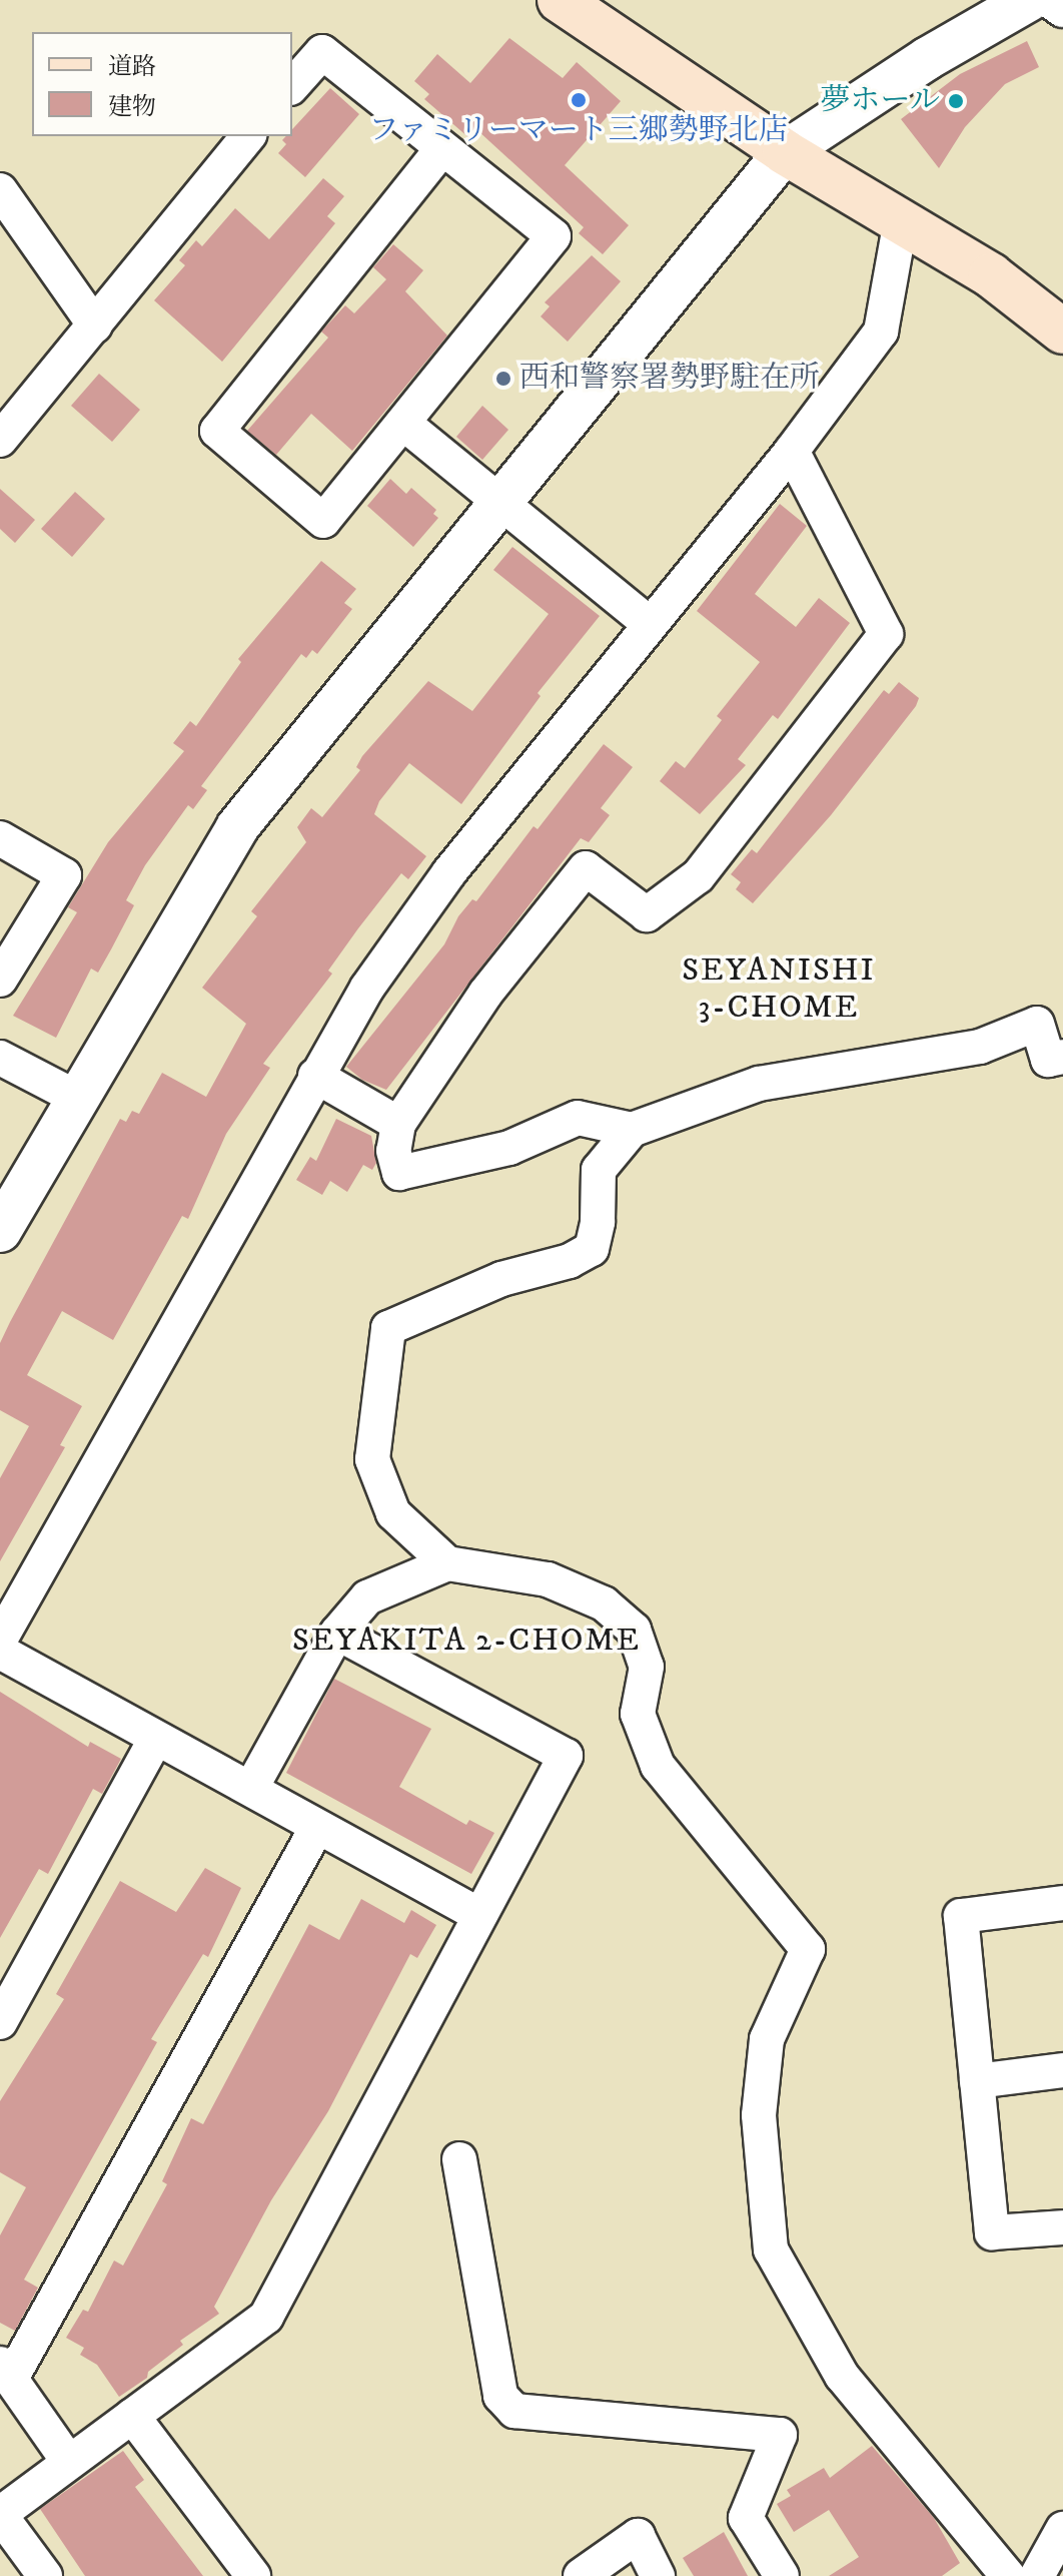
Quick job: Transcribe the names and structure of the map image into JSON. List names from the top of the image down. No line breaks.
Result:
{"districts":["SEYANISHI 3-CHOME","SEYAKITA 2-CHOME"],"places":["ファミリーマート三郷勢野北店","夢ホール","西和警察署勢野駐在所"],"legend":["道路","建物"]}
